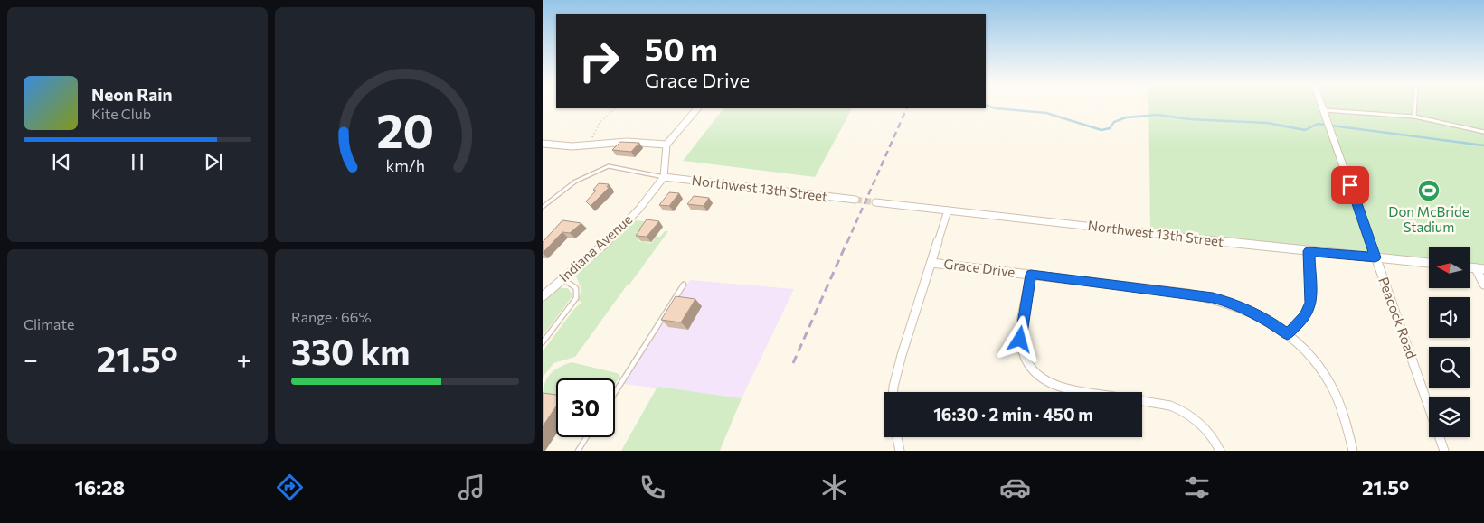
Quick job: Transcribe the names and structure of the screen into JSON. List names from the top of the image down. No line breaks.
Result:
{"streets":{"street":["Northwest 13th Street","Indiana Avenue","Grace Drive","Peacock Road"]},"crossings":[["Northwest 13th Street","Indiana Avenue"],["Northwest 13th Street","Peacock Road"]],"places":{"sports":["Don McBride Stadium"]},"north":"left","page":{"turn":["50 m","Grace Drive"],"song":["Neon Rain","Kite Club"],"tile":["Climate",["Range · 66%","330 km"]],"heat":["−","21.5°","+"],"limit":"30","trip":"16:30 · 2 min · 450 m","tabs":["16:28","21.5°"],"gauge":["20","km/h"]}}
